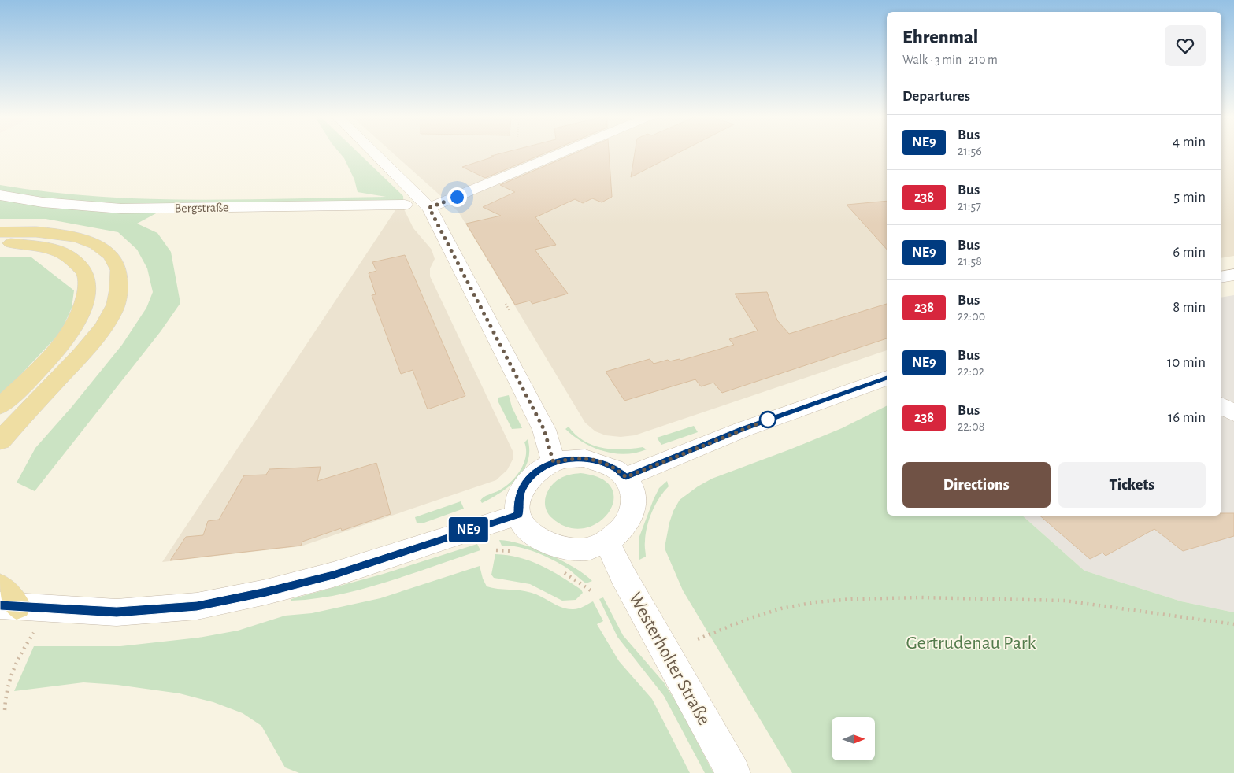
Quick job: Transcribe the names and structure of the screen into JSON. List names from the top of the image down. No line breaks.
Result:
{"streets":{"street":["Bergstraße","Westerholter Straße"]},"parks":["Gertrudenau Park"],"lines":["bus line NE9"],"north":"right","page":{"on_map":"NE9","heading":[["Ehrenmal","Walk · 3 min · 210 m"],"Departures"],"list":[{"mark":"NE9","name":"Bus","note":"21:56","value":"4 min"},{"mark":"238","name":"Bus","note":"21:57","value":"5 min"},{"mark":"NE9","name":"Bus","note":"21:58","value":"6 min"},{"mark":"238","name":"Bus","note":"22:00","value":"8 min"},{"mark":"NE9","name":"Bus","note":"22:02","value":"10 min"},{"mark":"238","name":"Bus","note":"22:08","value":"16 min"}],"buttons":["Directions","Tickets"]}}
